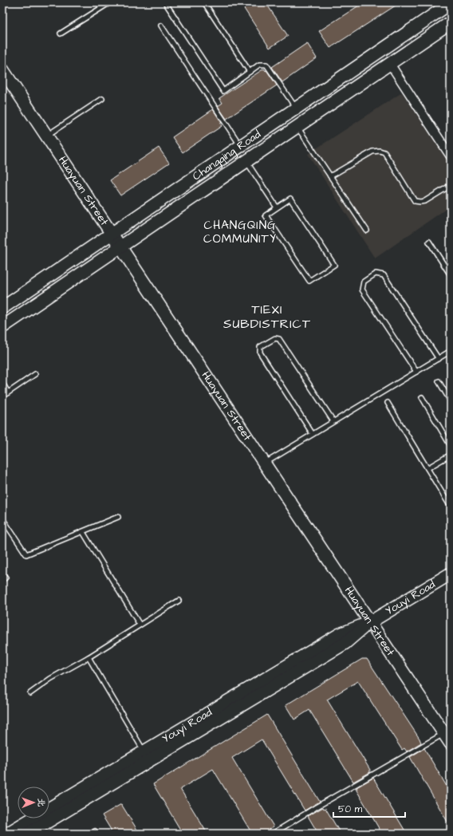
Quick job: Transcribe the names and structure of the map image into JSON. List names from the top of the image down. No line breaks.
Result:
{"streets":{"street":["Changqing Road","Huayuan Street","Youyi Road"]},"crossings":[["Changqing Road","Huayuan Street"],["Huayuan Street","Youyi Road"]],"districts":["CHANGQING COMMUNITY","TIEXI SUBDISTRICT"],"scale_bar":"50 m","north":"right"}
